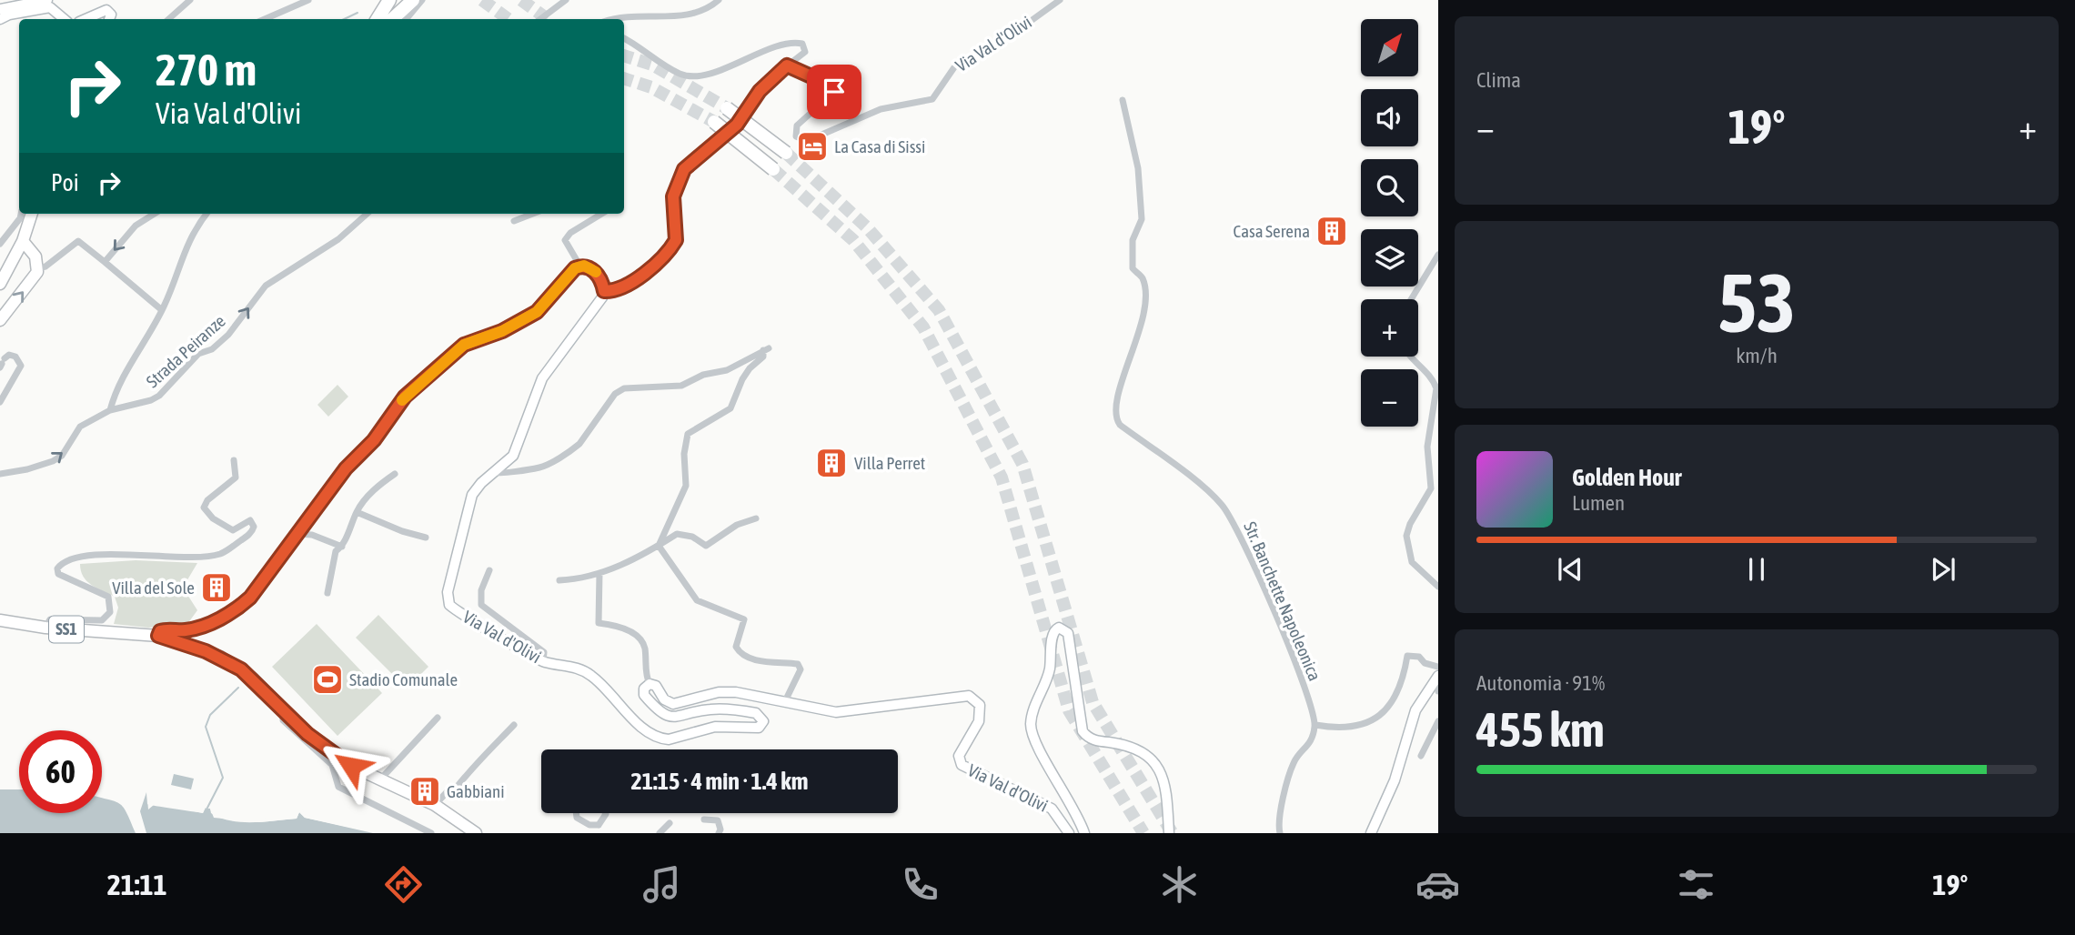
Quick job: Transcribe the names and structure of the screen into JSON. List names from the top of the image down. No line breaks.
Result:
{"streets":{"main road":["SS1"],"street":["Via Val d'Olivi","Strada Peiranze","Str. Banchette Napoleonica"]},"one_way":["Strada Peiranze"],"places":{"hotel":["La Casa di Sissi"],"building":["Casa Serena","Villa Perret","Villa del Sole","Gabbiani"],"sports":["Stadio Comunale"]},"north":"top right","page":{"tile":["Clima",["53","km/h"],["Autonomia · 91%","455 km"]],"map_buttons":["+","−"],"turn":["270 m","Via Val d'Olivi"],"heat":["−","19°","+"],"then":"Poi","song":["Golden Hour","Lumen"],"limit":"60","trip":"21:15 · 4 min · 1.4 km","tabs":["21:11","19°"]}}
